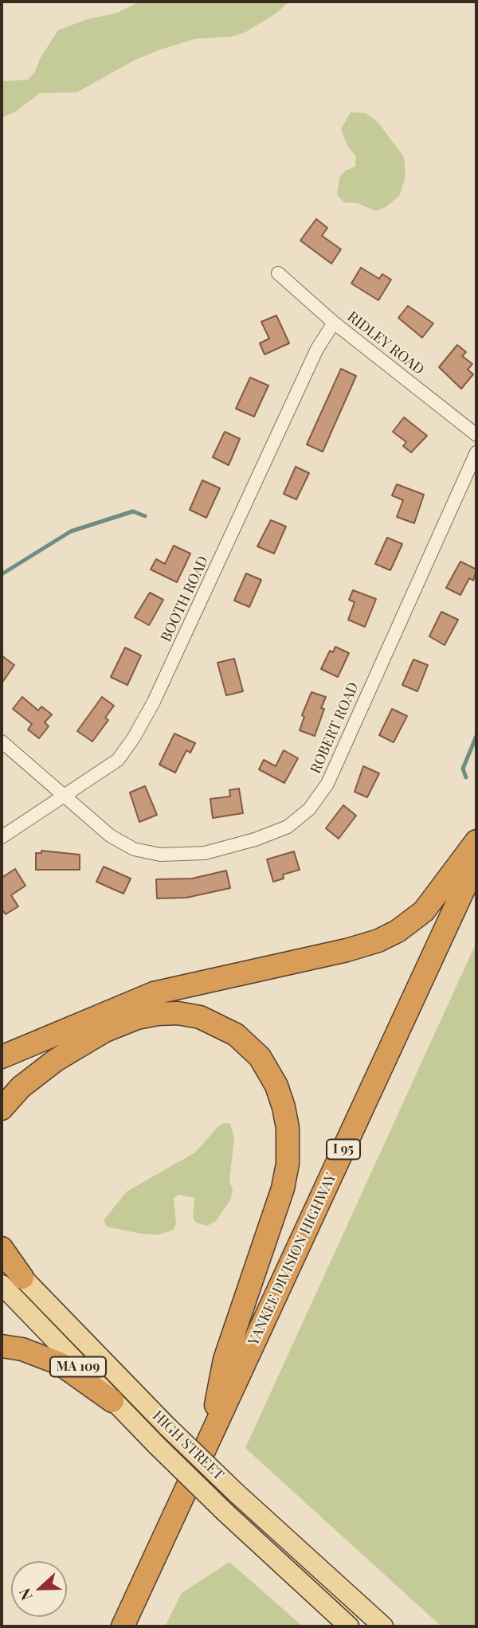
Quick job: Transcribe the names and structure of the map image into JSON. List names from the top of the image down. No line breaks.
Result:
{"streets":{"highway":["I 95","YANKEE DIVISION HIGHWAY"],"main road":["MA 109","HIGH STREET"],"street":["RIDLEY ROAD","BOOTH ROAD","ROBERT ROAD"]},"crossings":[["RIDLEY ROAD","BOOTH ROAD"],["BOOTH ROAD","ROBERT ROAD"]],"north":"left"}
